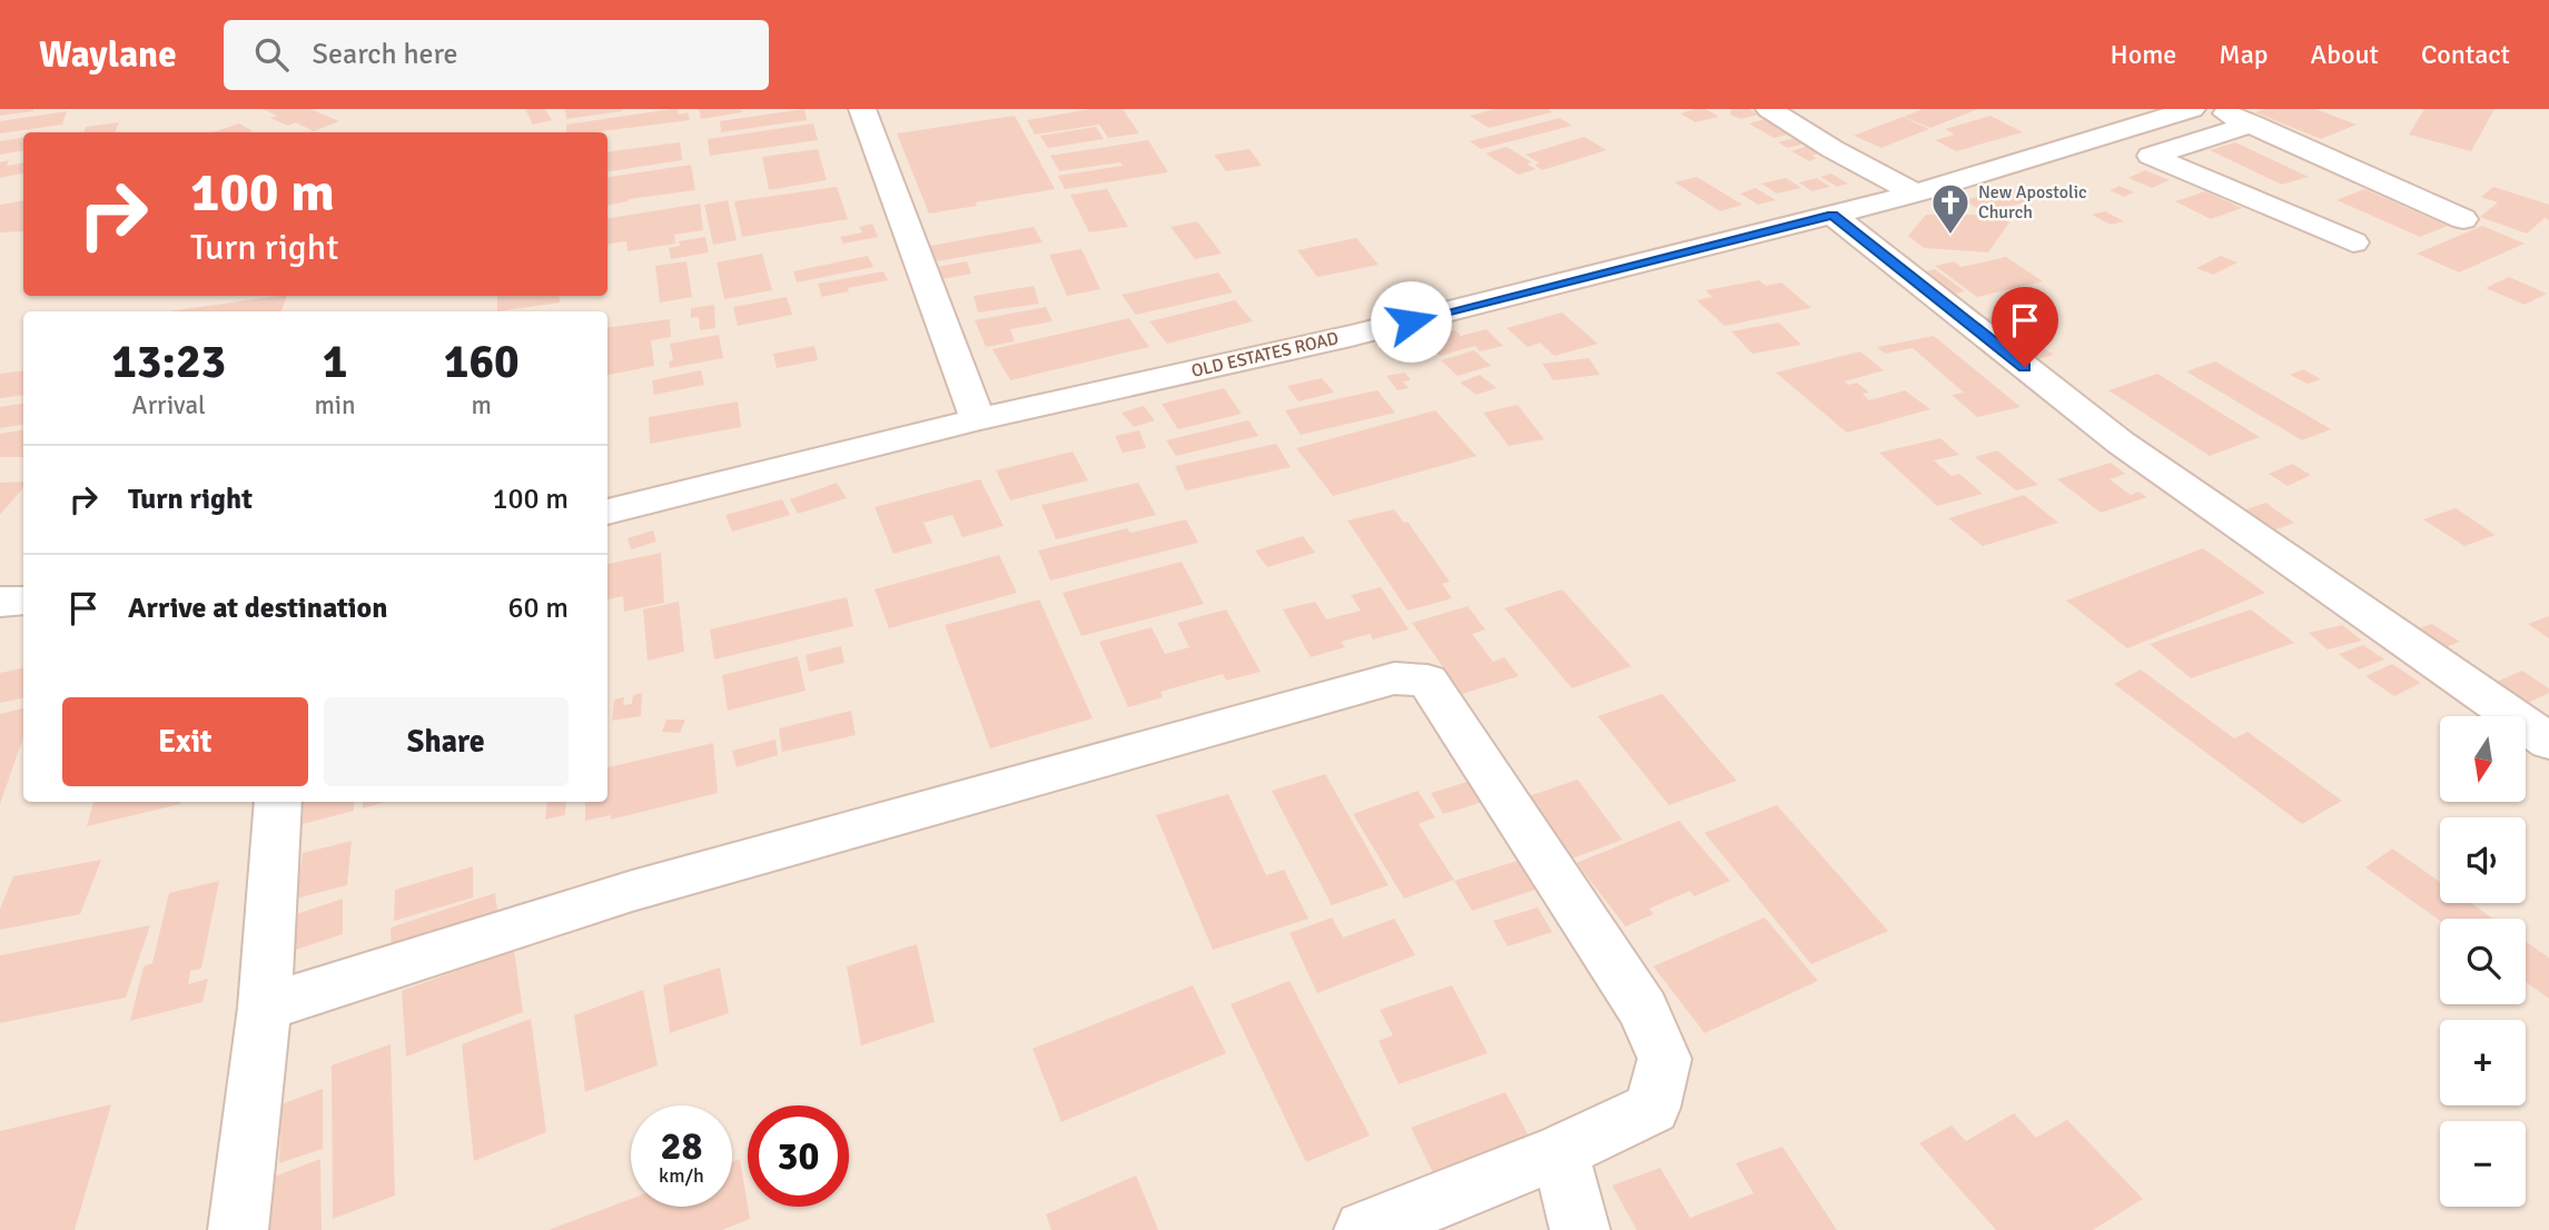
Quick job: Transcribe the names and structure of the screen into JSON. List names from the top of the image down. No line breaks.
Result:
{"streets":{"street":["OLD ESTATES ROAD"]},"places":{"church":["New Apostolic Church"]},"north":"bottom","page":{"header":"Waylane","search":"Search here","nav":["Home","Map","About","Contact"],"turn":["100 m","Turn right"],"eta":["13:23","Arrival","1","min","160","m"],"list":[{"name":"Turn right","value":"100 m"},{"name":"Arrive at destination","value":"60 m"}],"buttons":["Exit","Share"],"map_buttons":["+","−"],"speed":"28 km/h","limit":"30"}}
